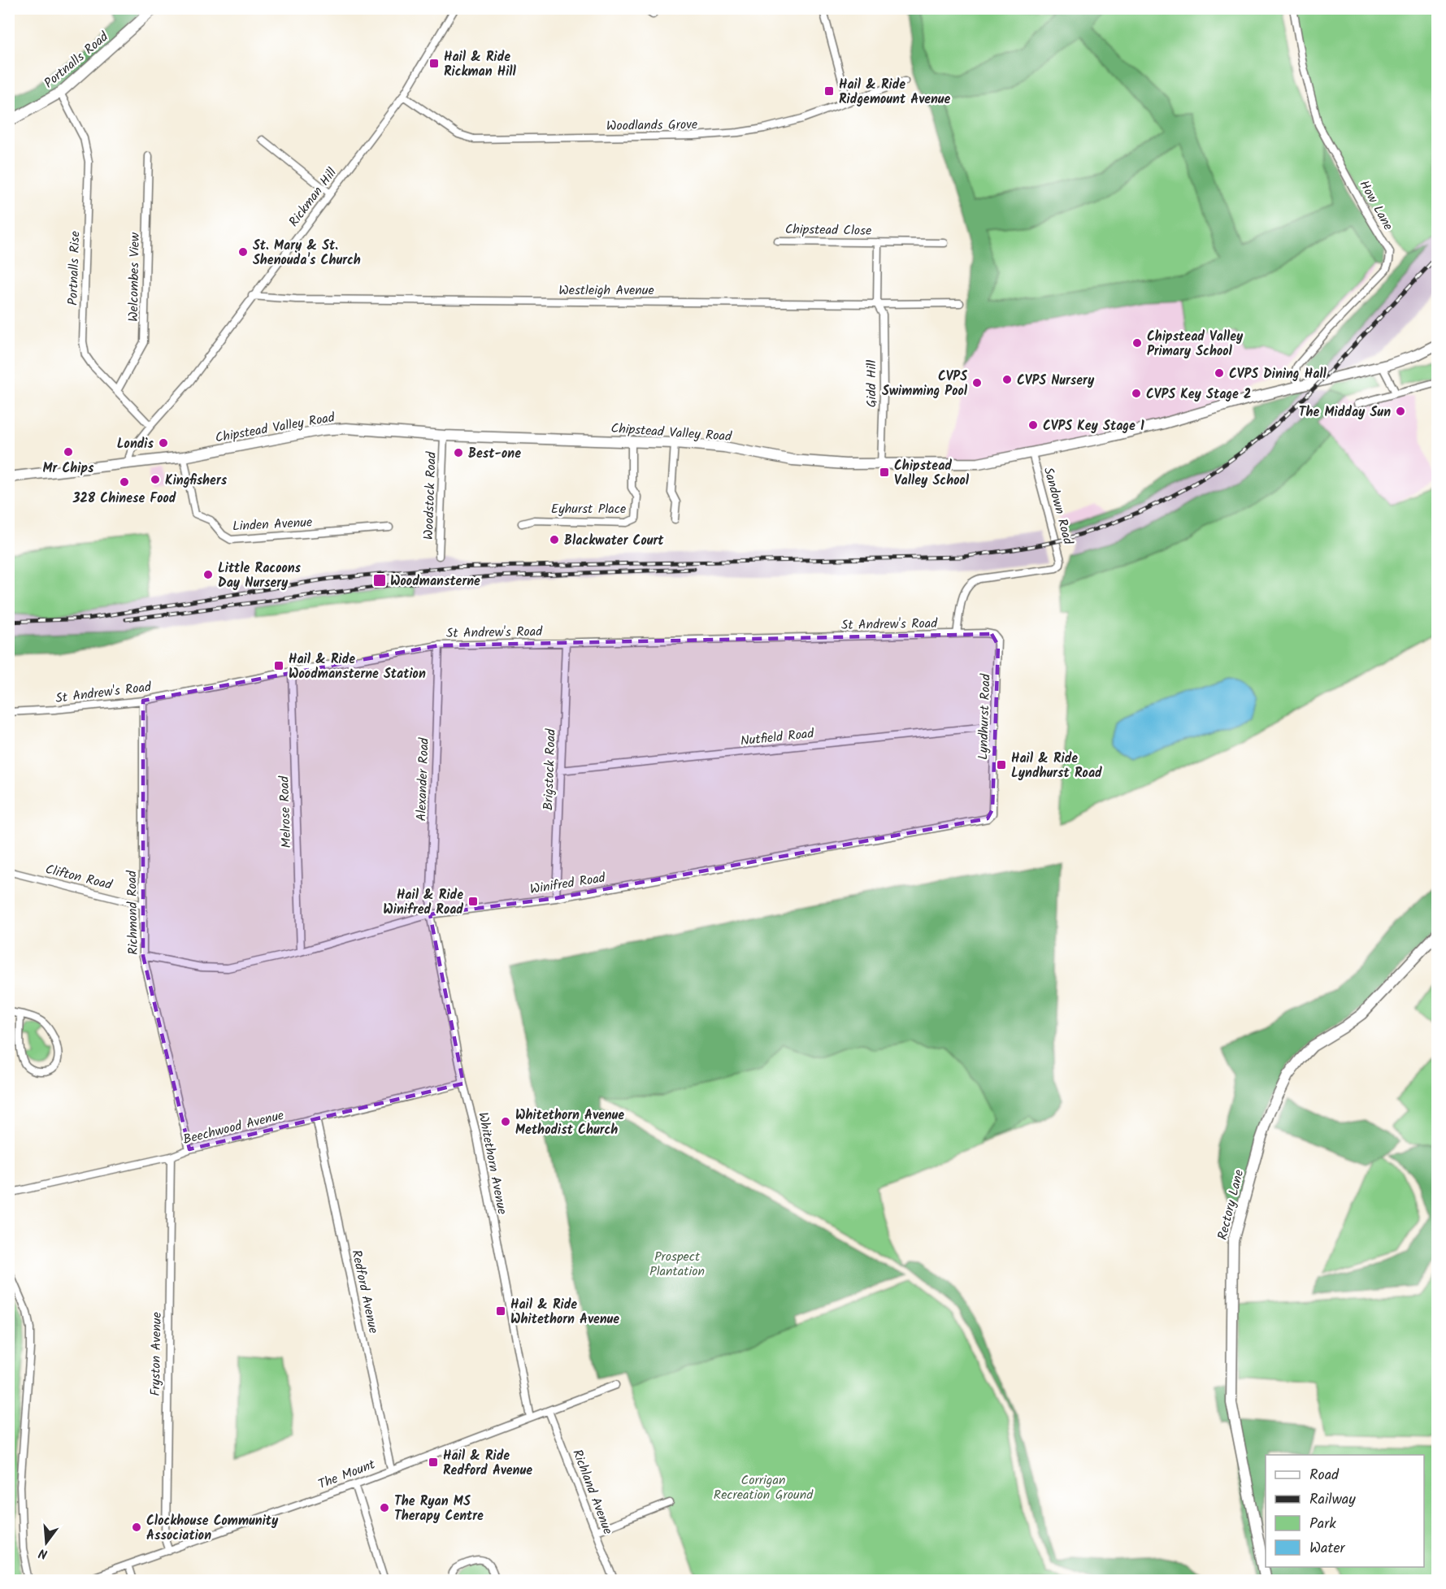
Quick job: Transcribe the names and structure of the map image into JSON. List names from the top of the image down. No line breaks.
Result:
{"streets":{"main road":["Portnalls Road","Chipstead Valley Road","Rectory Lane"],"street":["Woodlands Grove","Rickman Hill","How Lane","Chipstead Close","Portnalls Rise","Welcombes View","Westleigh Avenue","Gidd Hill","Woodstock Road","Sandown Road","Eyhurst Place","Linden Avenue","St Andrew's Road","Lyndhurst Road","Nutfield Road","Brigstock Road","Alexander Road","Melrose Road","Clifton Road","Winifred Road","Richmond Road","Beechwood Avenue","Whitethorn Avenue","Redford Avenue","Fryston Avenue","The Mount","Richland Avenue"]},"crossings":[["Portnalls Road","Portnalls Rise"],["Woodlands Grove","Rickman Hill"],["Rickman Hill","Portnalls Rise"],["Rickman Hill","Westleigh Avenue"],["Rickman Hill","Chipstead Valley Road"],["How Lane","Chipstead Valley Road"],["Chipstead Close","Westleigh Avenue"],["Chipstead Close","Gidd Hill"],["Portnalls Rise","Welcombes View"],["Westleigh Avenue","Gidd Hill"],["Gidd Hill","Chipstead Valley Road"],["Chipstead Valley Road","Woodstock Road"],["Chipstead Valley Road","Sandown Road"],["Chipstead Valley Road","Eyhurst Place"],["Chipstead Valley Road","Linden Avenue"],["Sandown Road","St Andrew's Road"],["St Andrew's Road","Lyndhurst Road"],["St Andrew's Road","Brigstock Road"],["St Andrew's Road","Alexander Road"],["St Andrew's Road","Melrose Road"],["St Andrew's Road","Richmond Road"],["Lyndhurst Road","Nutfield Road"],["Lyndhurst Road","Winifred Road"],["Nutfield Road","Brigstock Road"],["Brigstock Road","Winifred Road"],["Alexander Road","Winifred Road"],["Alexander Road","Whitethorn Avenue"],["Melrose Road","Winifred Road"],["Clifton Road","Richmond Road"],["Winifred Road","Richmond Road"],["Winifred Road","Whitethorn Avenue"],["Richmond Road","Beechwood Avenue"],["Beechwood Avenue","Whitethorn Avenue"],["Beechwood Avenue","Redford Avenue"],["Beechwood Avenue","Fryston Avenue"],["Whitethorn Avenue","The Mount"],["Redford Avenue","The Mount"],["Fryston Avenue","The Mount"],["The Mount","Richland Avenue"]],"parks":["Prospect Plantation","Corrigan Recreation Ground"],"places":{"transit":["Hail & Ride Rickman Hill","Hail & Ride Ridgemount Avenue","Chipstead Valley School","Woodmansterne","Hail & Ride Woodmansterne Station","Hail & Ride Lyndhurst Road","Hail & Ride Winifred Road","Hail & Ride Whitethorn Avenue","Hail & Ride Redford Avenue"],"other":["St. Mary & St. Shenouda's Church","Chipstead Valley Primary School","CVPS Dining Hall","CVPS Nursery","CVPS Swimming Pool","CVPS Key Stage 2","The Midday Sun","CVPS Key Stage 1","Londis","Mr Chips","Best-one","Kingfishers","328 Chinese Food","Blackwater Court","Little Racoons Day Nursery","Whitethorn Avenue Methodist Church","The Ryan MS Therapy Centre","Clockhouse Community Association"]},"legend":["Road","Railway","Park","Water"],"north":"bottom"}
